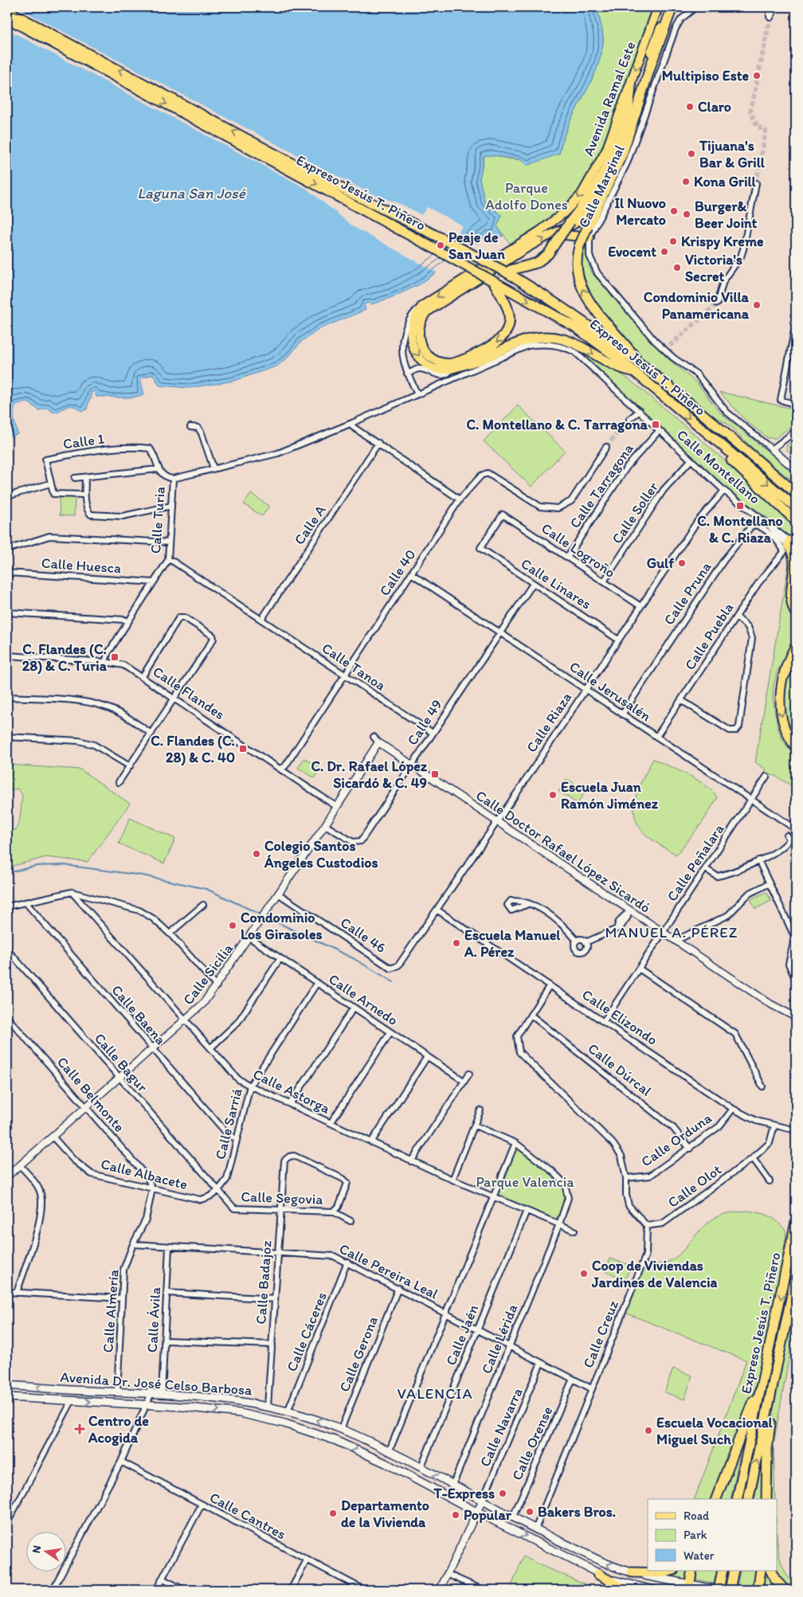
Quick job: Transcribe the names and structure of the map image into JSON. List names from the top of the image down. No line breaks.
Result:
{"streets":{"highway":["Expreso Jesús T. Piñero"],"main road":["Avenida Ramal Este","Avenida Dr. José Celso Barbosa"],"street":["Calle Marginal","Calle 1","Calle Montellano","Calle Tarragona","Calle Soller","Calle Turia","Calle A","Calle Logroño","Calle Huesca","Calle 40","Calle Linares","Calle Pruna","Calle Puebla","Calle Tanoa","Calle Jerusalén","Calle Flandes","Calle 49","Calle Riaza","Calle Doctor Rafael López Sicardó","Calle Peñalara","Calle 46","Calle Sicilia","Calle Arnedo","Calle Baena","Calle Elizondo","Calle Bagur","Calle Dúrcal","Calle Astorga","Calle Belmonte","Calle Sarriá","Calle Orduna","Calle Albacete","Calle Olot","Calle Segovia","Calle Pereira Leal","Calle Badajoz","Calle Almería","Calle Ávila","Calle Cáceres","Calle Creuz","Calle Jaén","Calle Lérida","Calle Gerona","Calle Navarra","Calle Orense","Calle Cantres"]},"crossings":[["Calle Montellano","Calle Tarragona"],["Calle Montellano","Calle Soller"],["Calle Montellano","Calle Turia"],["Calle Montellano","Calle Pruna"],["Calle Montellano","Calle Puebla"],["Calle Montellano","Calle Riaza"],["Calle Tarragona","Calle Logroño"],["Calle Soller","Calle Logroño"],["Calle Turia","Calle Huesca"],["Calle Turia","Calle Tanoa"],["Calle Turia","Calle Flandes"],["Calle A","Calle Tanoa"],["Calle Logroño","Calle Linares"],["Calle Logroño","Calle Riaza"],["Calle 40","Calle Tanoa"],["Calle 40","Calle Jerusalén"],["Calle 40","Calle Flandes"],["Calle Linares","Calle 49"],["Calle Linares","Calle Riaza"],["Calle Pruna","Calle Puebla"],["Calle Pruna","Calle Jerusalén"],["Calle Puebla","Calle Jerusalén"],["Calle Tanoa","Calle 49"],["Calle Jerusalén","Calle 49"],["Calle Jerusalén","Calle Riaza"],["Calle Jerusalén","Calle Peñalara"],["Calle Flandes","Calle Sicilia"],["Calle 49","Calle Doctor Rafael López Sicardó"],["Calle 49","Calle Sicilia"],["Calle Riaza","Calle Doctor Rafael López Sicardó"],["Calle Riaza","Calle 46"],["Calle Riaza","Calle Elizondo"],["Calle Doctor Rafael López Sicardó","Calle Peñalara"],["Calle Doctor Rafael López Sicardó","Calle Sicilia"],["Calle Peñalara","Calle Elizondo"],["Calle 46","Calle Sicilia"],["Calle Sicilia","Calle Arnedo"],["Calle Sicilia","Calle Baena"],["Calle Sicilia","Calle Bagur"],["Calle Sicilia","Calle Astorga"],["Calle Sicilia","Calle Belmonte"],["Calle Sicilia","Calle Albacete"],["Calle Arnedo","Calle Sarriá"],["Calle Baena","Calle Sarriá"],["Calle Elizondo","Calle Orduna"],["Calle Elizondo","Calle Olot"],["Calle Bagur","Calle Sarriá"],["Calle Bagur","Calle Albacete"],["Calle Bagur","Calle Segovia"],["Calle Dúrcal","Calle Orduna"],["Calle Astorga","Calle Sarriá"],["Calle Astorga","Calle Jaén"],["Calle Astorga","Calle Lérida"],["Calle Belmonte","Calle Albacete"],["Calle Belmonte","Calle Almería"],["Calle Sarriá","Calle Albacete"],["Calle Sarriá","Calle Segovia"],["Calle Albacete","Calle Segovia"],["Calle Albacete","Calle Almería"],["Calle Olot","Calle Creuz"],["Calle Segovia","Calle Badajoz"],["Calle Pereira Leal","Calle Badajoz"],["Calle Pereira Leal","Calle Almería"],["Calle Pereira Leal","Calle Ávila"],["Calle Pereira Leal","Calle Cáceres"],["Calle Pereira Leal","Calle Creuz"],["Calle Pereira Leal","Calle Jaén"],["Calle Pereira Leal","Calle Lérida"],["Calle Pereira Leal","Calle Gerona"],["Calle Pereira Leal","Calle Navarra"],["Calle Pereira Leal","Calle Orense"],["Calle Badajoz","Avenida Dr. José Celso Barbosa"],["Calle Almería","Avenida Dr. José Celso Barbosa"],["Calle Ávila","Avenida Dr. José Celso Barbosa"],["Calle Cáceres","Avenida Dr. José Celso Barbosa"],["Calle Creuz","Avenida Dr. José Celso Barbosa"],["Calle Jaén","Avenida Dr. José Celso Barbosa"],["Calle Lérida","Avenida Dr. José Celso Barbosa"],["Calle Gerona","Avenida Dr. José Celso Barbosa"],["Avenida Dr. José Celso Barbosa","Calle Navarra"],["Avenida Dr. José Celso Barbosa","Calle Orense"]],"districts":["MANUEL A. PÉREZ","VALENCIA"],"water":["Laguna San José"],"parks":["Parque Adolfo Dones","Parque Valencia"],"places":{"other":["Multipiso Este","Claro","Tijuana's Bar & Grill","Kona Grill","Il Nuovo Mercato","Burger& Beer Joint","Krispy Kreme","Peaje de San Juan","Evocent","Victoria's Secret","Condominio Villa Panamericana","Gulf","Escuela Juan Ramón Jiménez","Colegio Santos Ángeles Custodios","Condominio Los Girasoles","Escuela Manuel A. Pérez","Coop de Viviendas Jardines de Valencia","Escuela Vocacional Miguel Such","T-Express","Bakers Bros.","Departamento de la Vivienda","Popular"],"transit":["C. Montellano & C. Tarragona","C. Montellano & C. Riaza","C. Flandes (C. 28) & C. Turia","C. Flandes (C. 28) & C. 40","C. Dr. Rafael López Sicardó & C. 49"],"health":["Centro de Acogida"]},"legend":["Road","Park","Water"],"north":"left"}
